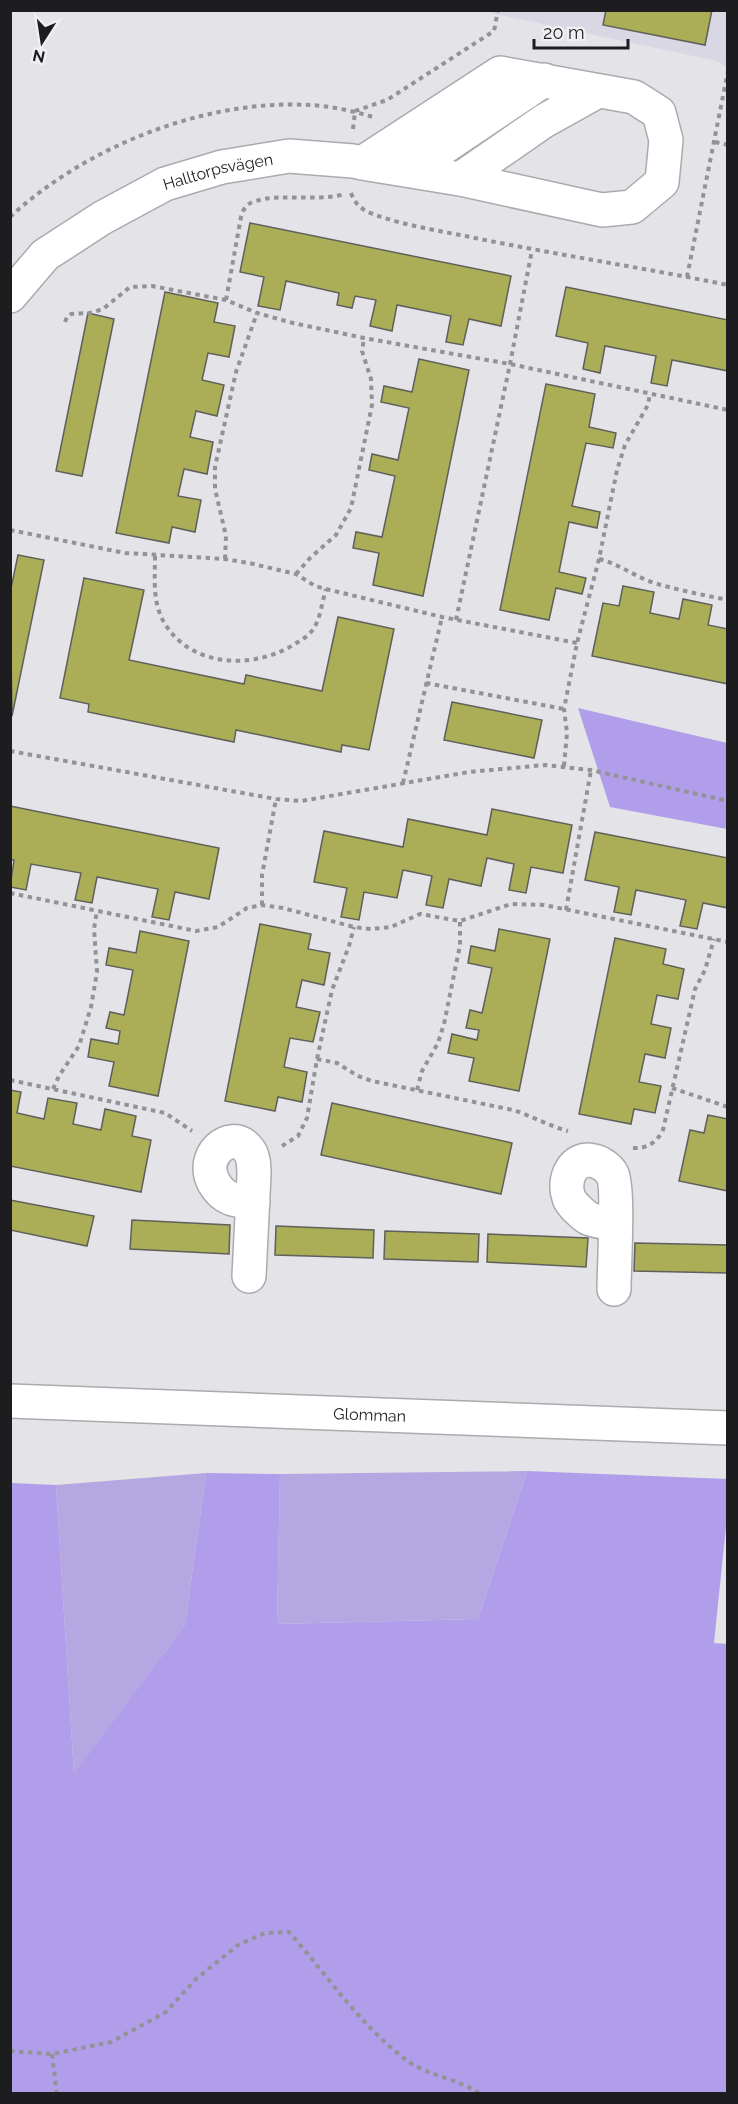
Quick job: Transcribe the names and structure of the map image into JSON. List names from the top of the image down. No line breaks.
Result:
{"streets":{"street":["Halltorpsvägen","Glomman"]},"scale_bar":"20 m","north":"bottom"}
